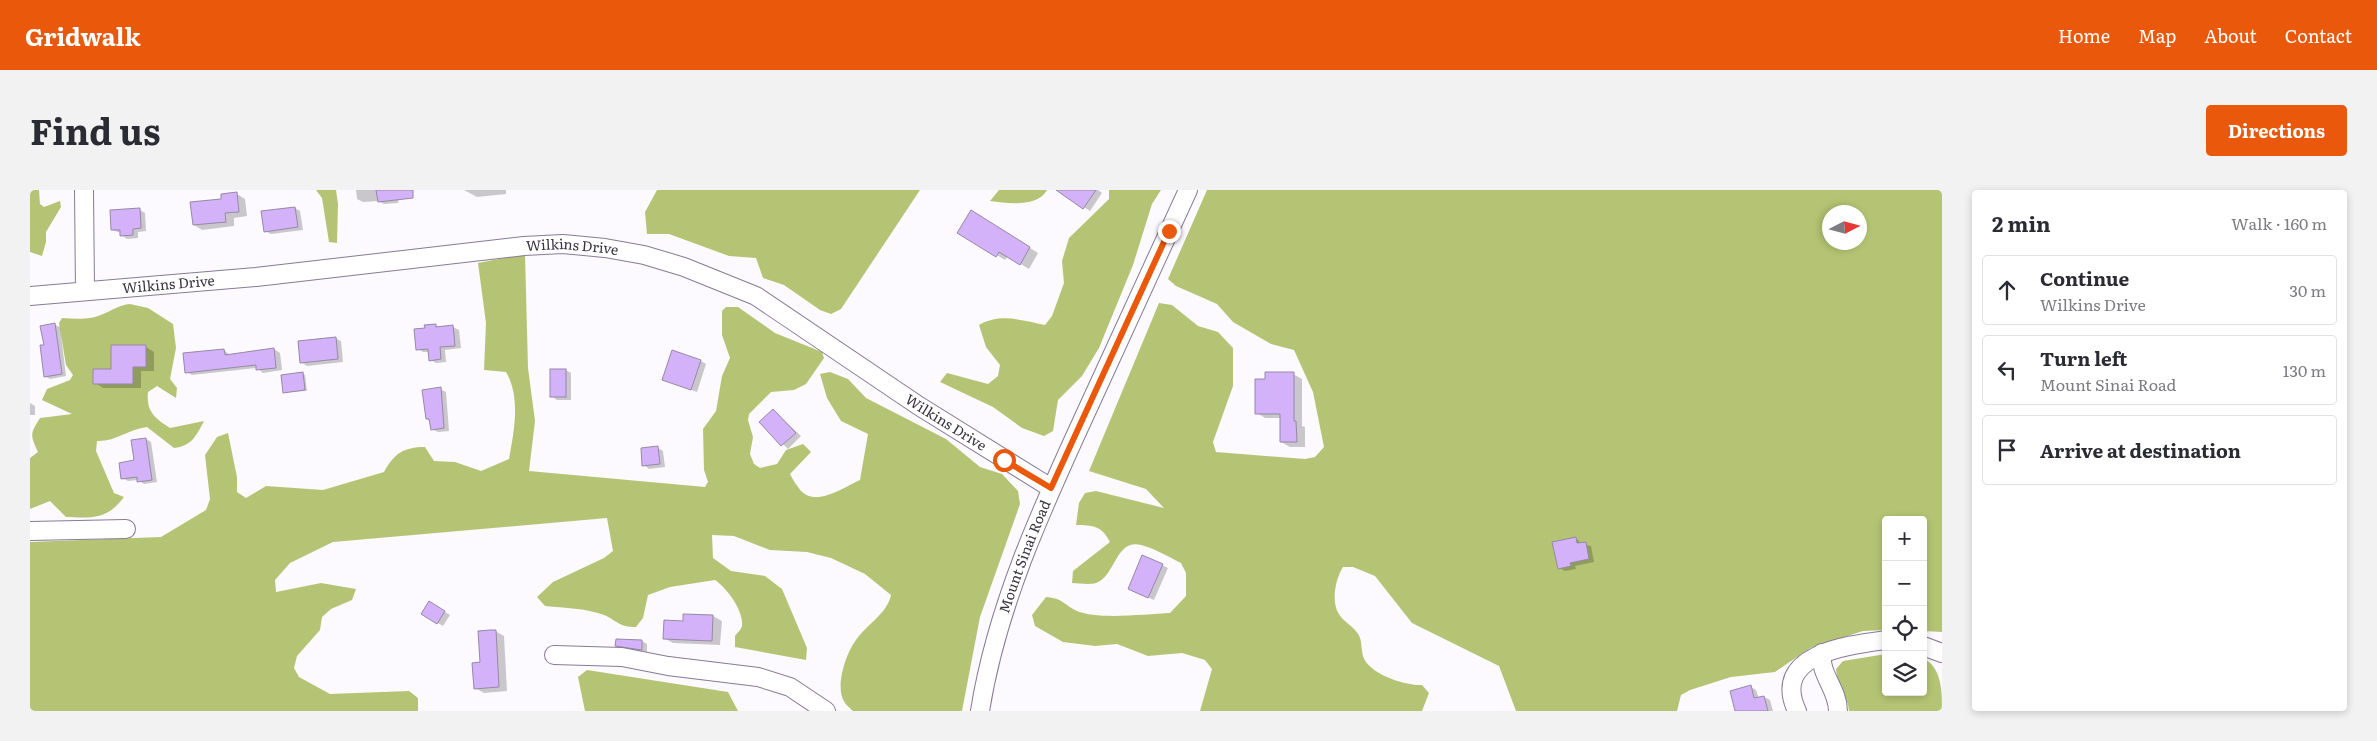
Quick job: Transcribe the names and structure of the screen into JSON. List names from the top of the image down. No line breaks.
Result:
{"streets":{"street":["Wilkins Drive","Mount Sinai Road"]},"crossings":[["Wilkins Drive","Mount Sinai Road"]],"north":"right","page":{"header":"Gridwalk","nav":["Home","Map","About","Contact"],"title":"Find us","buttons":"Directions","heading":["2 min","Walk · 160 m"],"list":[["Continue","Wilkins Drive","30 m"],["Turn left","Mount Sinai Road","130 m"],"Arrive at destination"],"map_buttons":["+","−"]}}
